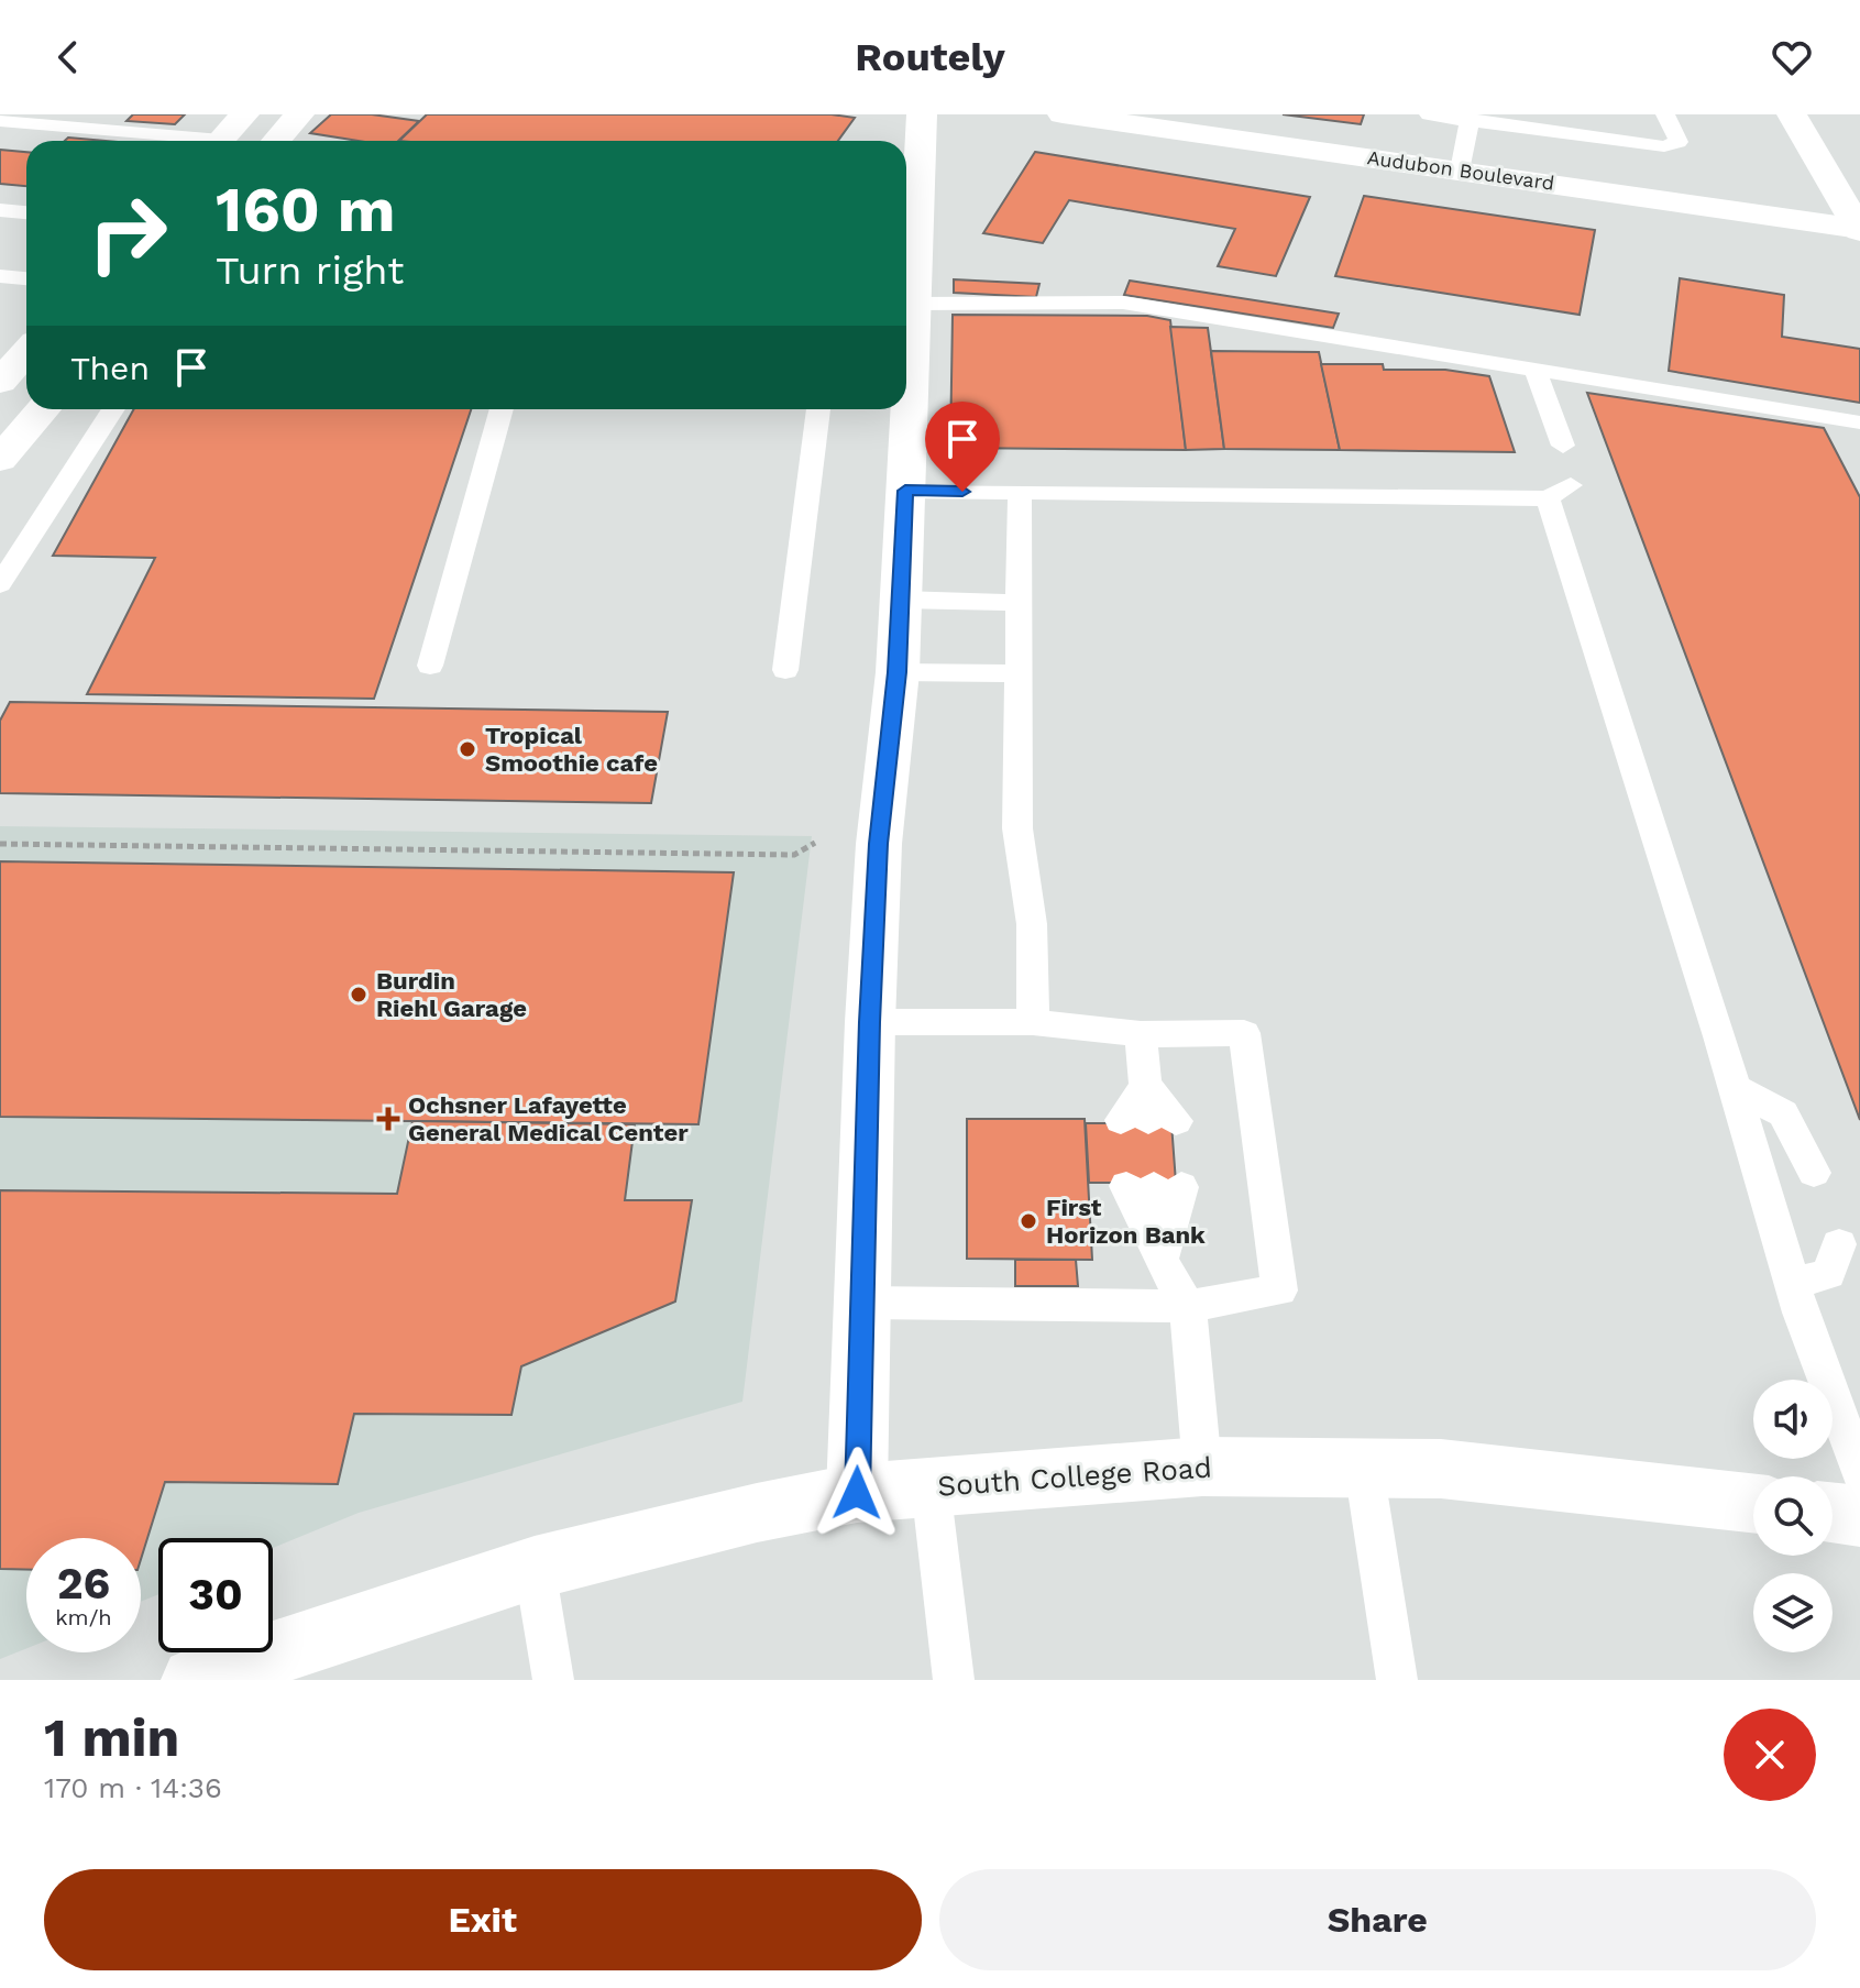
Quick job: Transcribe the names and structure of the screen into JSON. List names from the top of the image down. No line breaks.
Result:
{"streets":{"street":["Audubon Boulevard","South College Road"]},"places":{"other":["Tropical Smoothie cafe","Burdin Riehl Garage","First Horizon Bank"],"health":["Ochsner Lafayette General Medical Center"]},"page":{"header":"Routely","turn":["160 m","Turn right"],"then":"Then","speed":"26 km/h","limit":"30","heading":["1 min","170 m · 14:36"],"buttons":["Exit","Share"]}}
